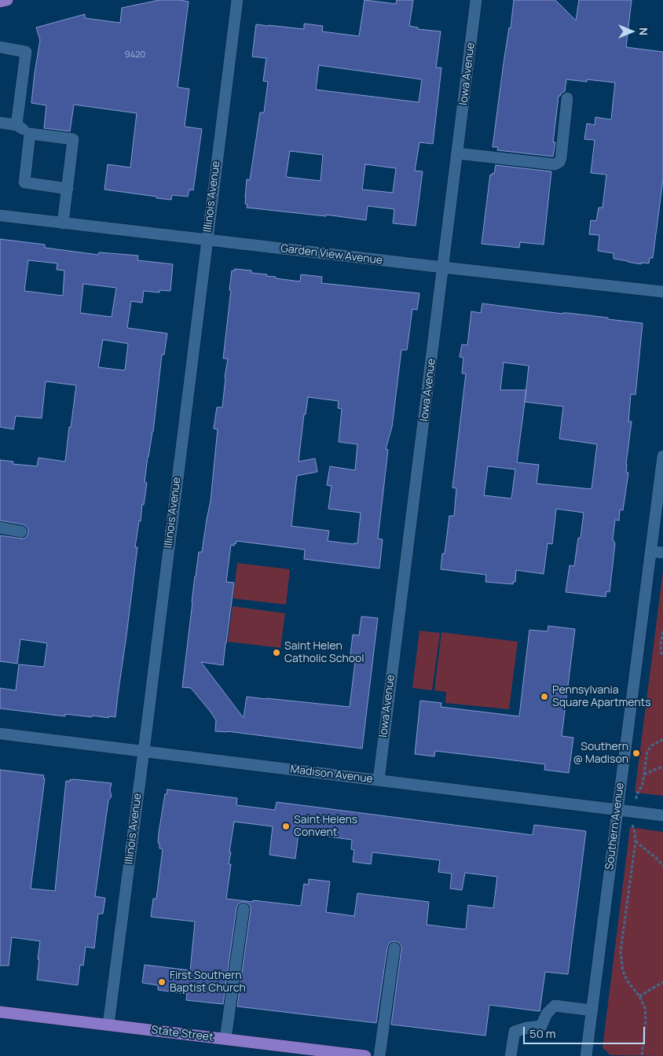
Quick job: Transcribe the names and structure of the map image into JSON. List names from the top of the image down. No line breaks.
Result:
{"streets":{"main road":["State Street"],"street":["Iowa Avenue","Illinois Avenue","Garden View Avenue","Madison Avenue","Southern Avenue"]},"crossings":[["Iowa Avenue","Garden View Avenue"],["Iowa Avenue","Madison Avenue"],["Illinois Avenue","Garden View Avenue"],["Illinois Avenue","Madison Avenue"],["Illinois Avenue","State Street"],["Madison Avenue","Southern Avenue"]],"places":["Saint Helen Catholic School","Pennsylvania Square Apartments","Southern @ Madison","Saint Helens Convent","First Southern Baptist Church"],"house_numbers":["9420"],"scale_bar":"50 m","north":"right"}
